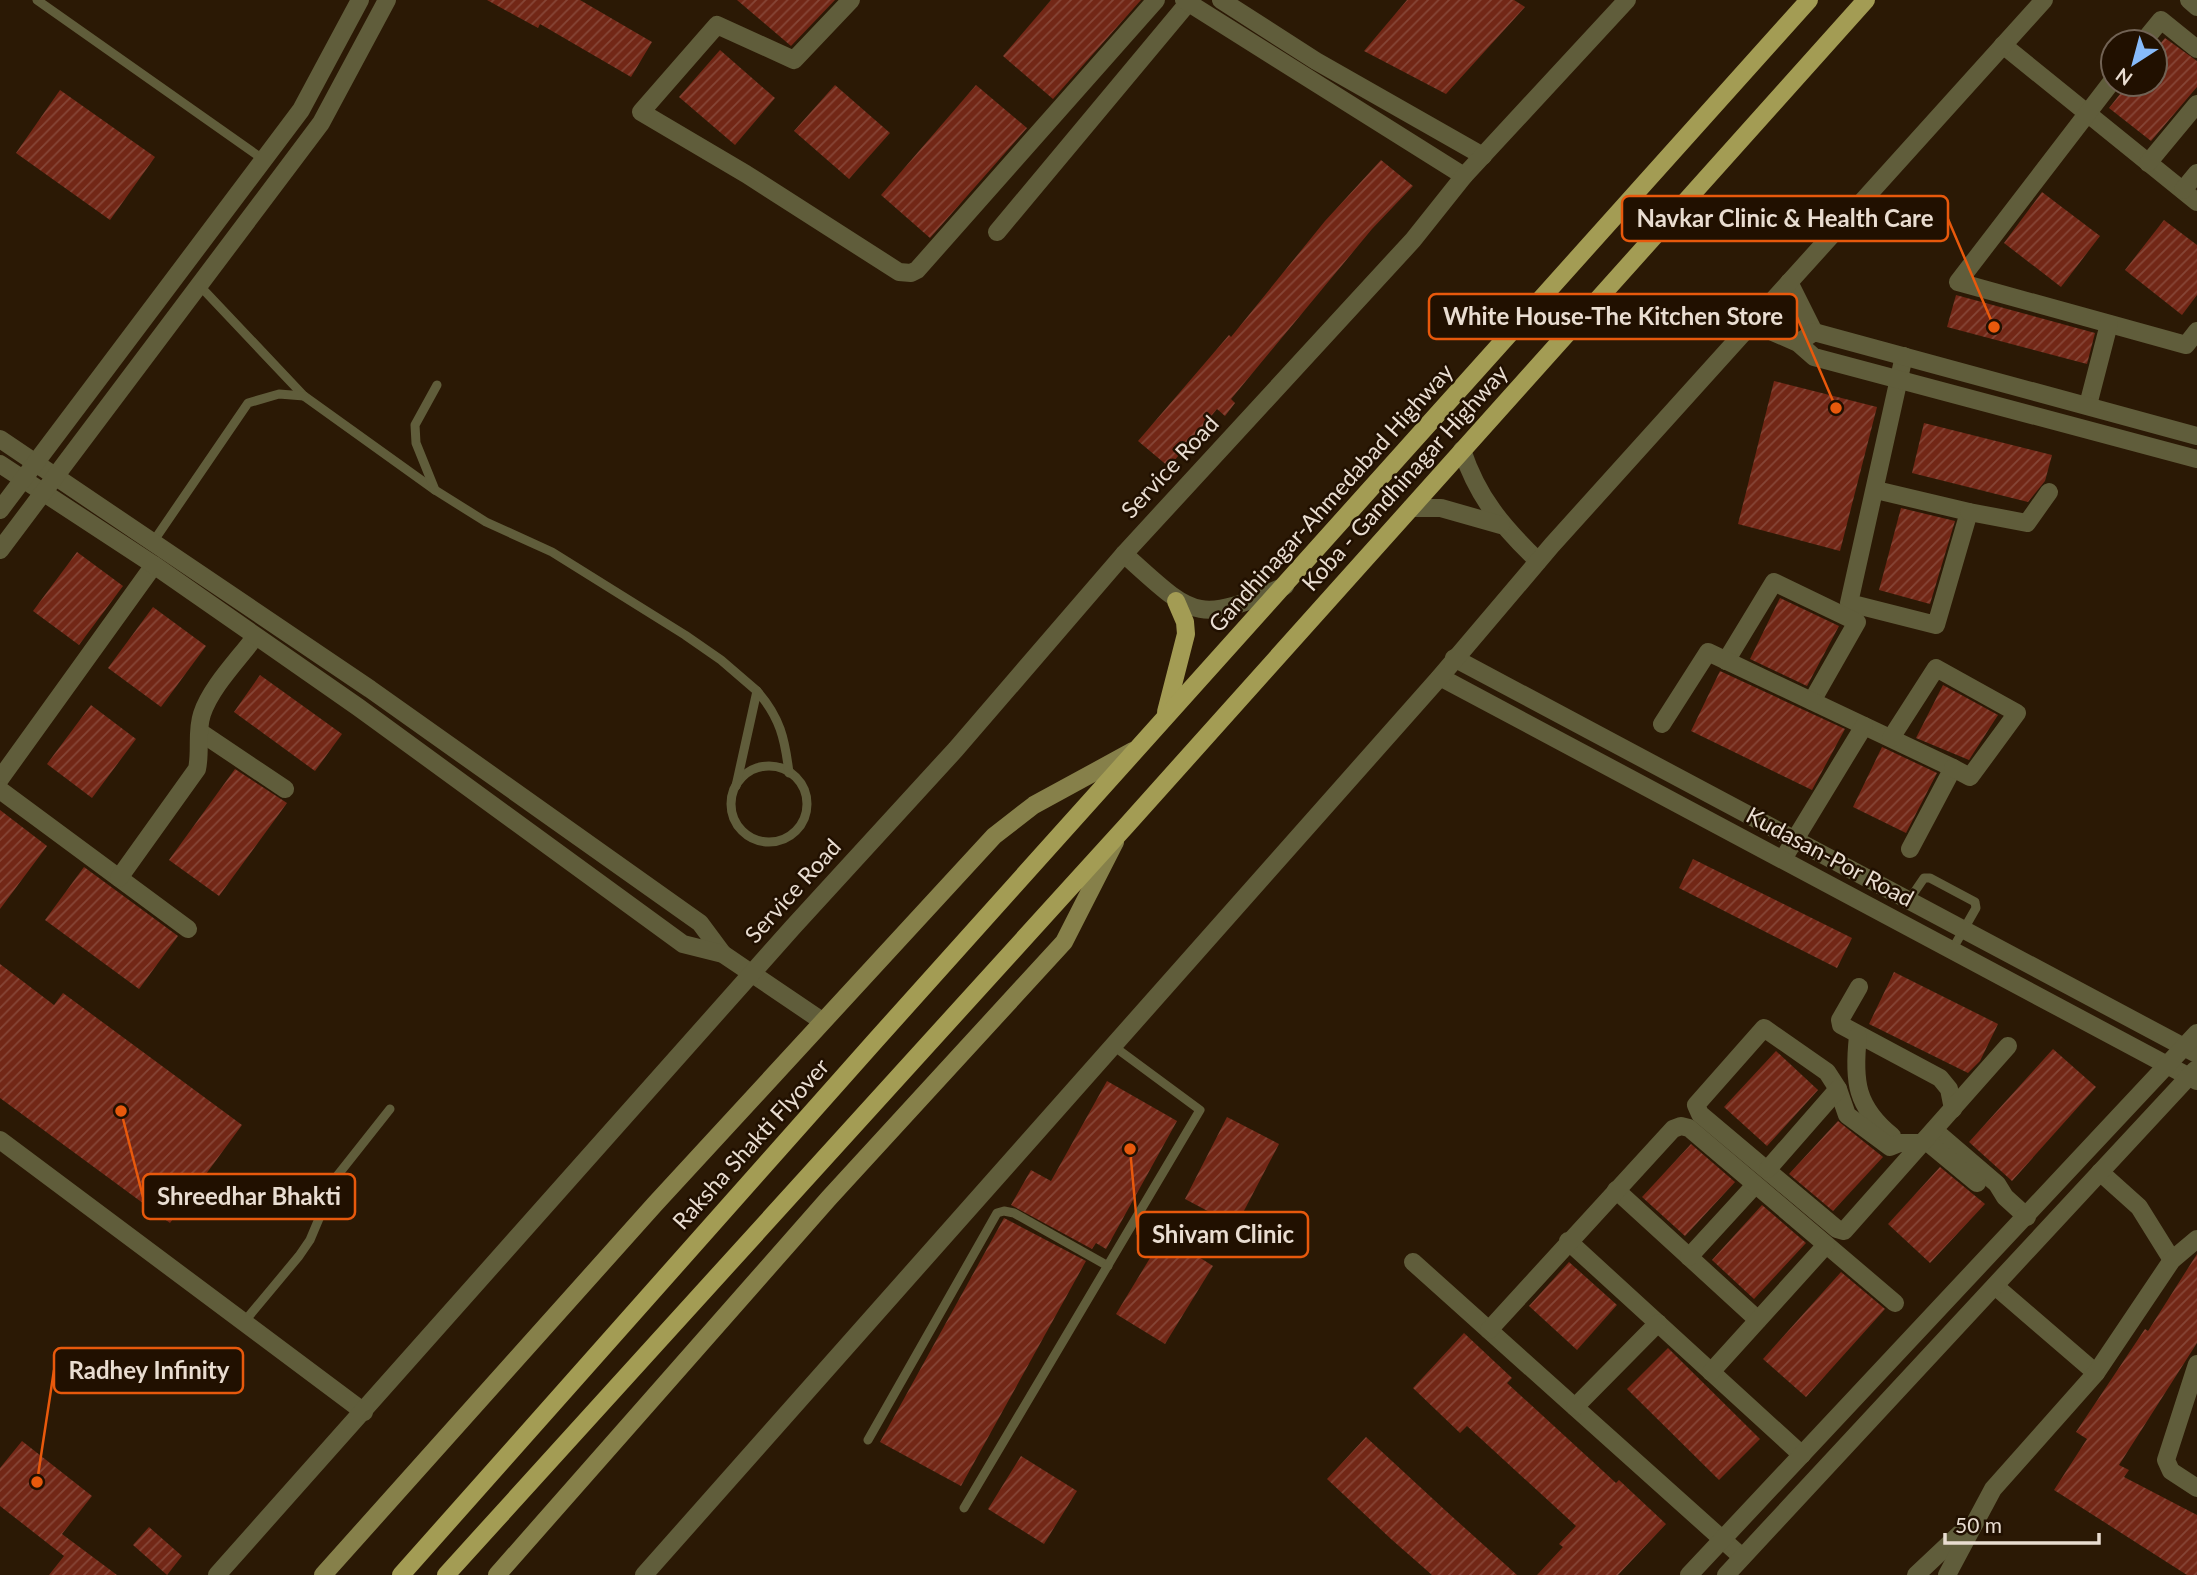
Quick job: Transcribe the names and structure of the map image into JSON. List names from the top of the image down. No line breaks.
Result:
{"streets":{"main road":["Koba - Gandhinagar Highway","Gandhinagar-Ahmedabad Highway","Raksha Shakti Flyover"],"street":["Service Road","Kudasan-Por Road"]},"crossings":[["Gandhinagar-Ahmedabad Highway","Raksha Shakti Flyover"]],"places":["Navkar Clinic & Health Care","White House-The Kitchen Store","Shreedhar Bhakti","Shivam Clinic","Radhey Infinity"],"scale_bar":"50 m","north":"bottom left"}
